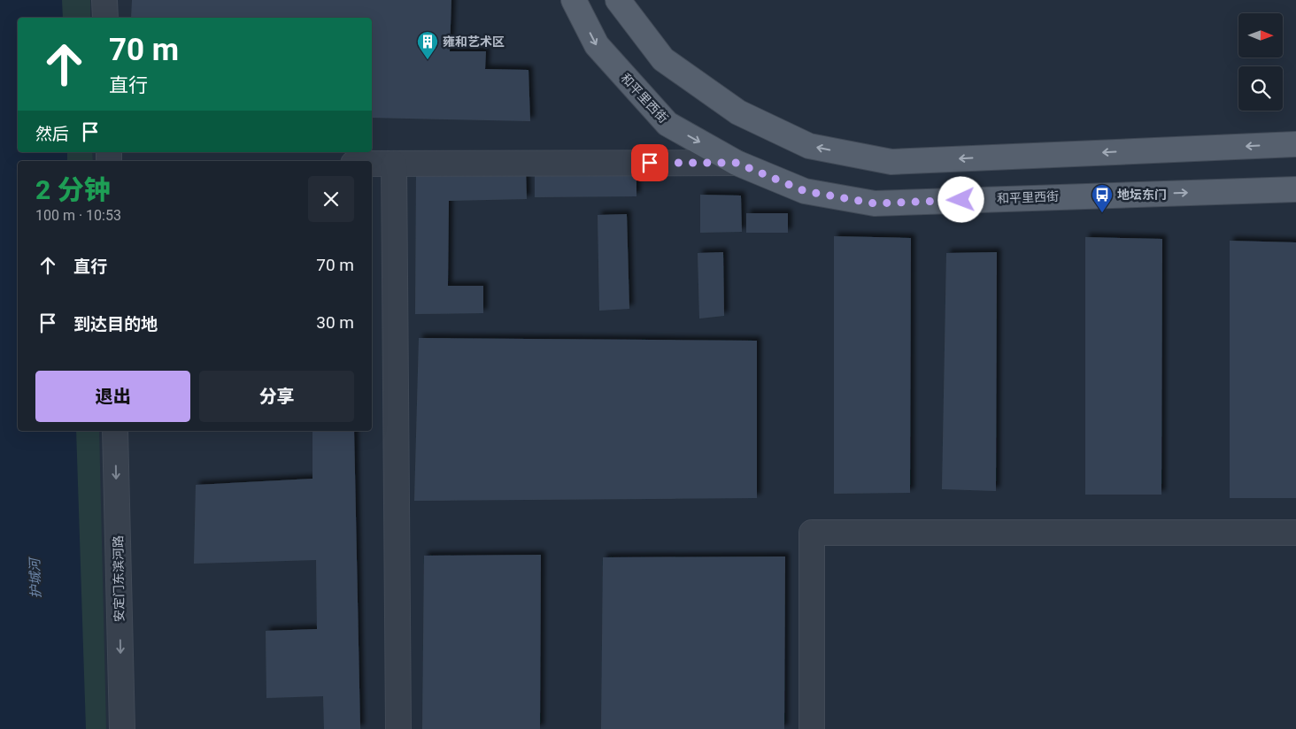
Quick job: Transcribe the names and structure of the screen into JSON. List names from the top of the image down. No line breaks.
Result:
{"streets":{"main road":["和平里西街"],"street":["安定门东滨河路"]},"one_way":["安定门东滨河路"],"water":["护城河"],"places":{"building":["雍和艺术区"],"bus stop":["地坛东门"]},"north":"right","page":{"turn":["70 m","直行"],"then":"然后","heading":["2 分钟","100 m · 10:53"],"list":[{"name":"直行","value":"70 m"},{"name":"到达目的地","value":"30 m"}],"buttons":["退出","分享"]}}
